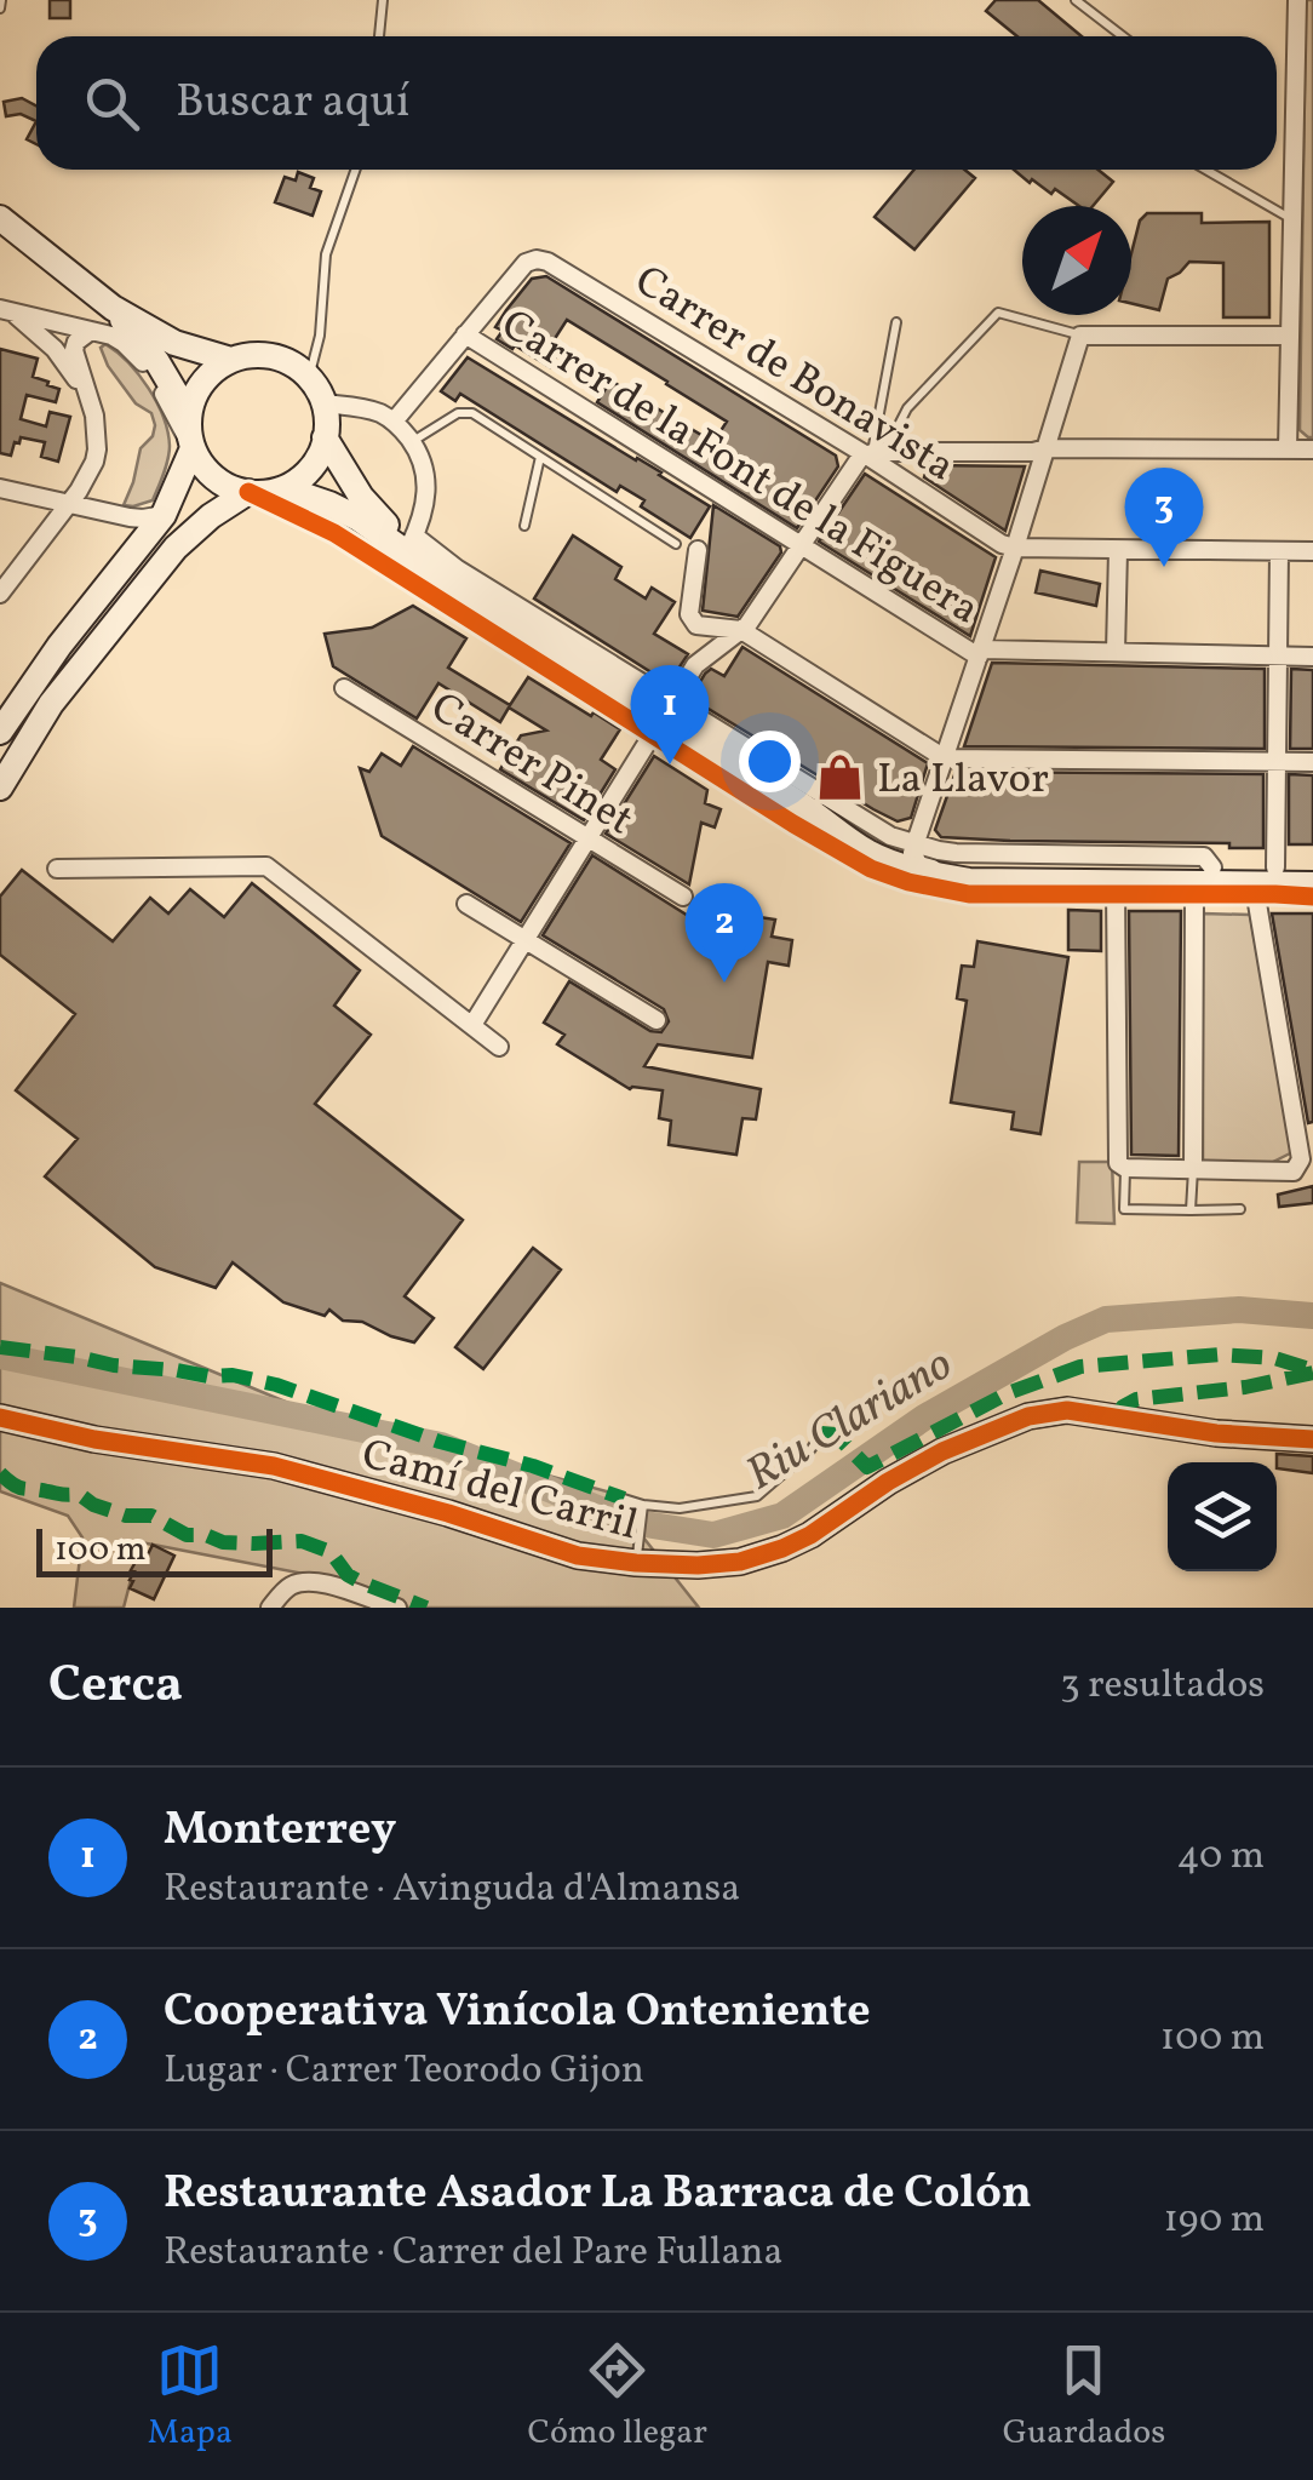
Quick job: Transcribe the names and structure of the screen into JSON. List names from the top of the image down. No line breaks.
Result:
{"streets":{"street":["Carrer de Bonavista","Carrer de la Font de la Figuera","Carrer Pinet","Camí del Carril"]},"crossings":[["Carrer de Bonavista","Carrer de la Font de la Figuera"]],"water":["Riu Clariano"],"places":{"shop":["La Llavor"]},"scale_bar":"100 m","north":"top right","page":{"search":"Buscar aquí","pins":["3","1","2"],"scale":"100 m","heading":["Cerca","3 resultados"],"list":[{"mark":"1","name":"Monterrey","note":"Restaurante · Avinguda d'Almansa","value":"40 m"},{"mark":"2","name":"Cooperativa Vinícola Onteniente","note":"Lugar · Carrer Teorodo Gijon","value":"100 m"},{"mark":"3","name":"Restaurante Asador La Barraca de Colón","note":"Restaurante · Carrer del Pare Fullana","value":"190 m"}],"nav":["Mapa","Cómo llegar","Guardados"]}}
